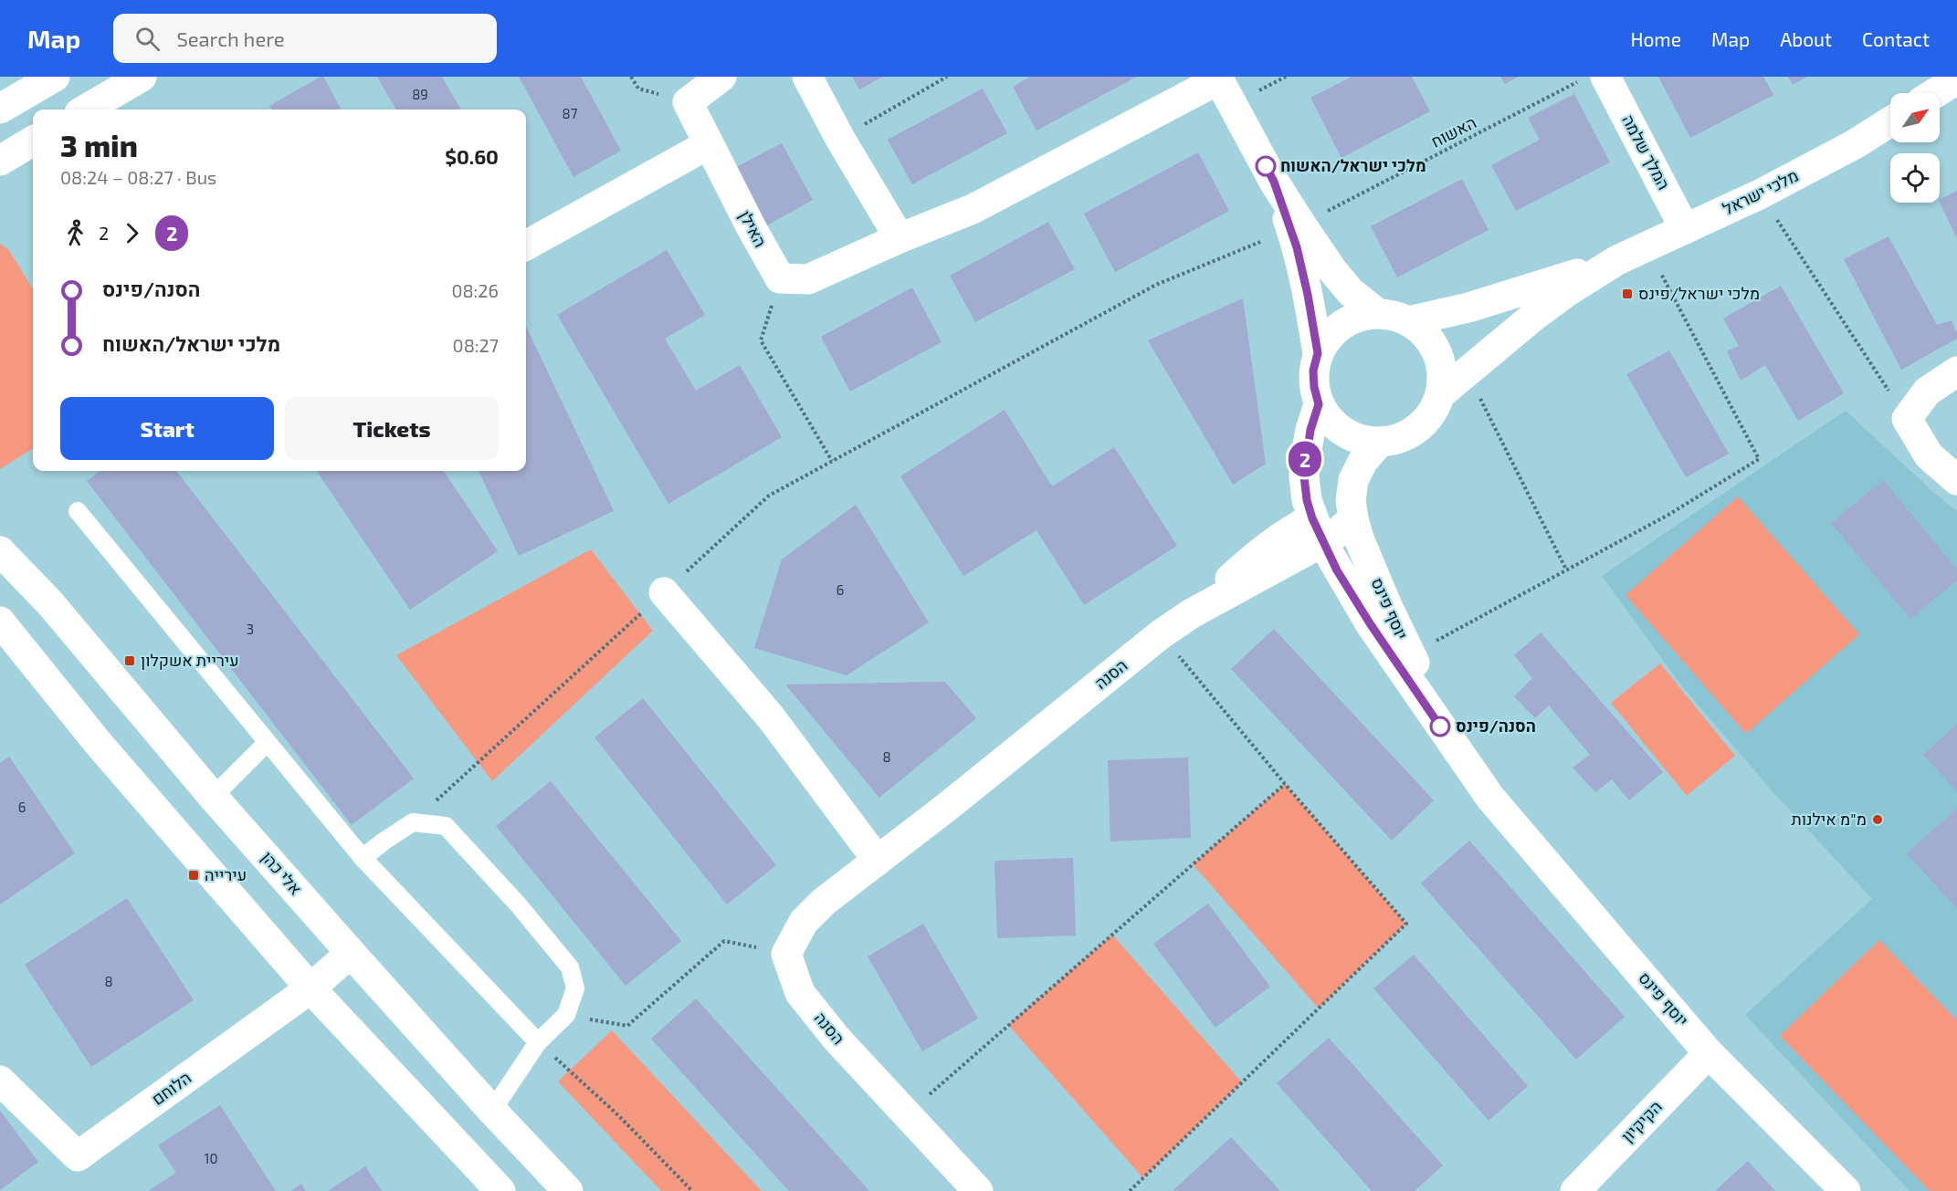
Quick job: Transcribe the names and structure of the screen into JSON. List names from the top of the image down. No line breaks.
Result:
{"streets":{"street":["המלך שלמה","מלכי ישראל","האילן","יוסף פינס","הסנה","אלי כהן","הלוחם","הקיקיון"],"path":["האשוח"]},"crossings":[["האשוח","המלך שלמה"],["המלך שלמה","מלכי ישראל"],["מלכי ישראל","יוסף פינס"],["יוסף פינס","הסנה"],["יוסף פינס","הקיקיון"],["אלי כהן","הלוחם"]],"places":{"other":["מלכי ישראל/האשוח","הסנה/פינס","מ\"מ אילנות"],"transit":["מלכי ישראל/פינס","עיריית אשקלון","עירייה"]},"lines":["bus line 2"],"house_numbers":["89","87","6","3","8","6","8","10"],"north":"top right","page":{"header":"Map","search":"Search here","nav":["Home","Map","About","Contact"],"on_map":"2","heading":["3 min","08:24 – 08:27 · Bus","$0.60"],"legs":["2","2"],"list":[{"name":"הסנה/פינס","value":"08:26"},{"name":"מלכי ישראל/האשוח","value":"08:27"}],"buttons":["Start","Tickets"]}}
